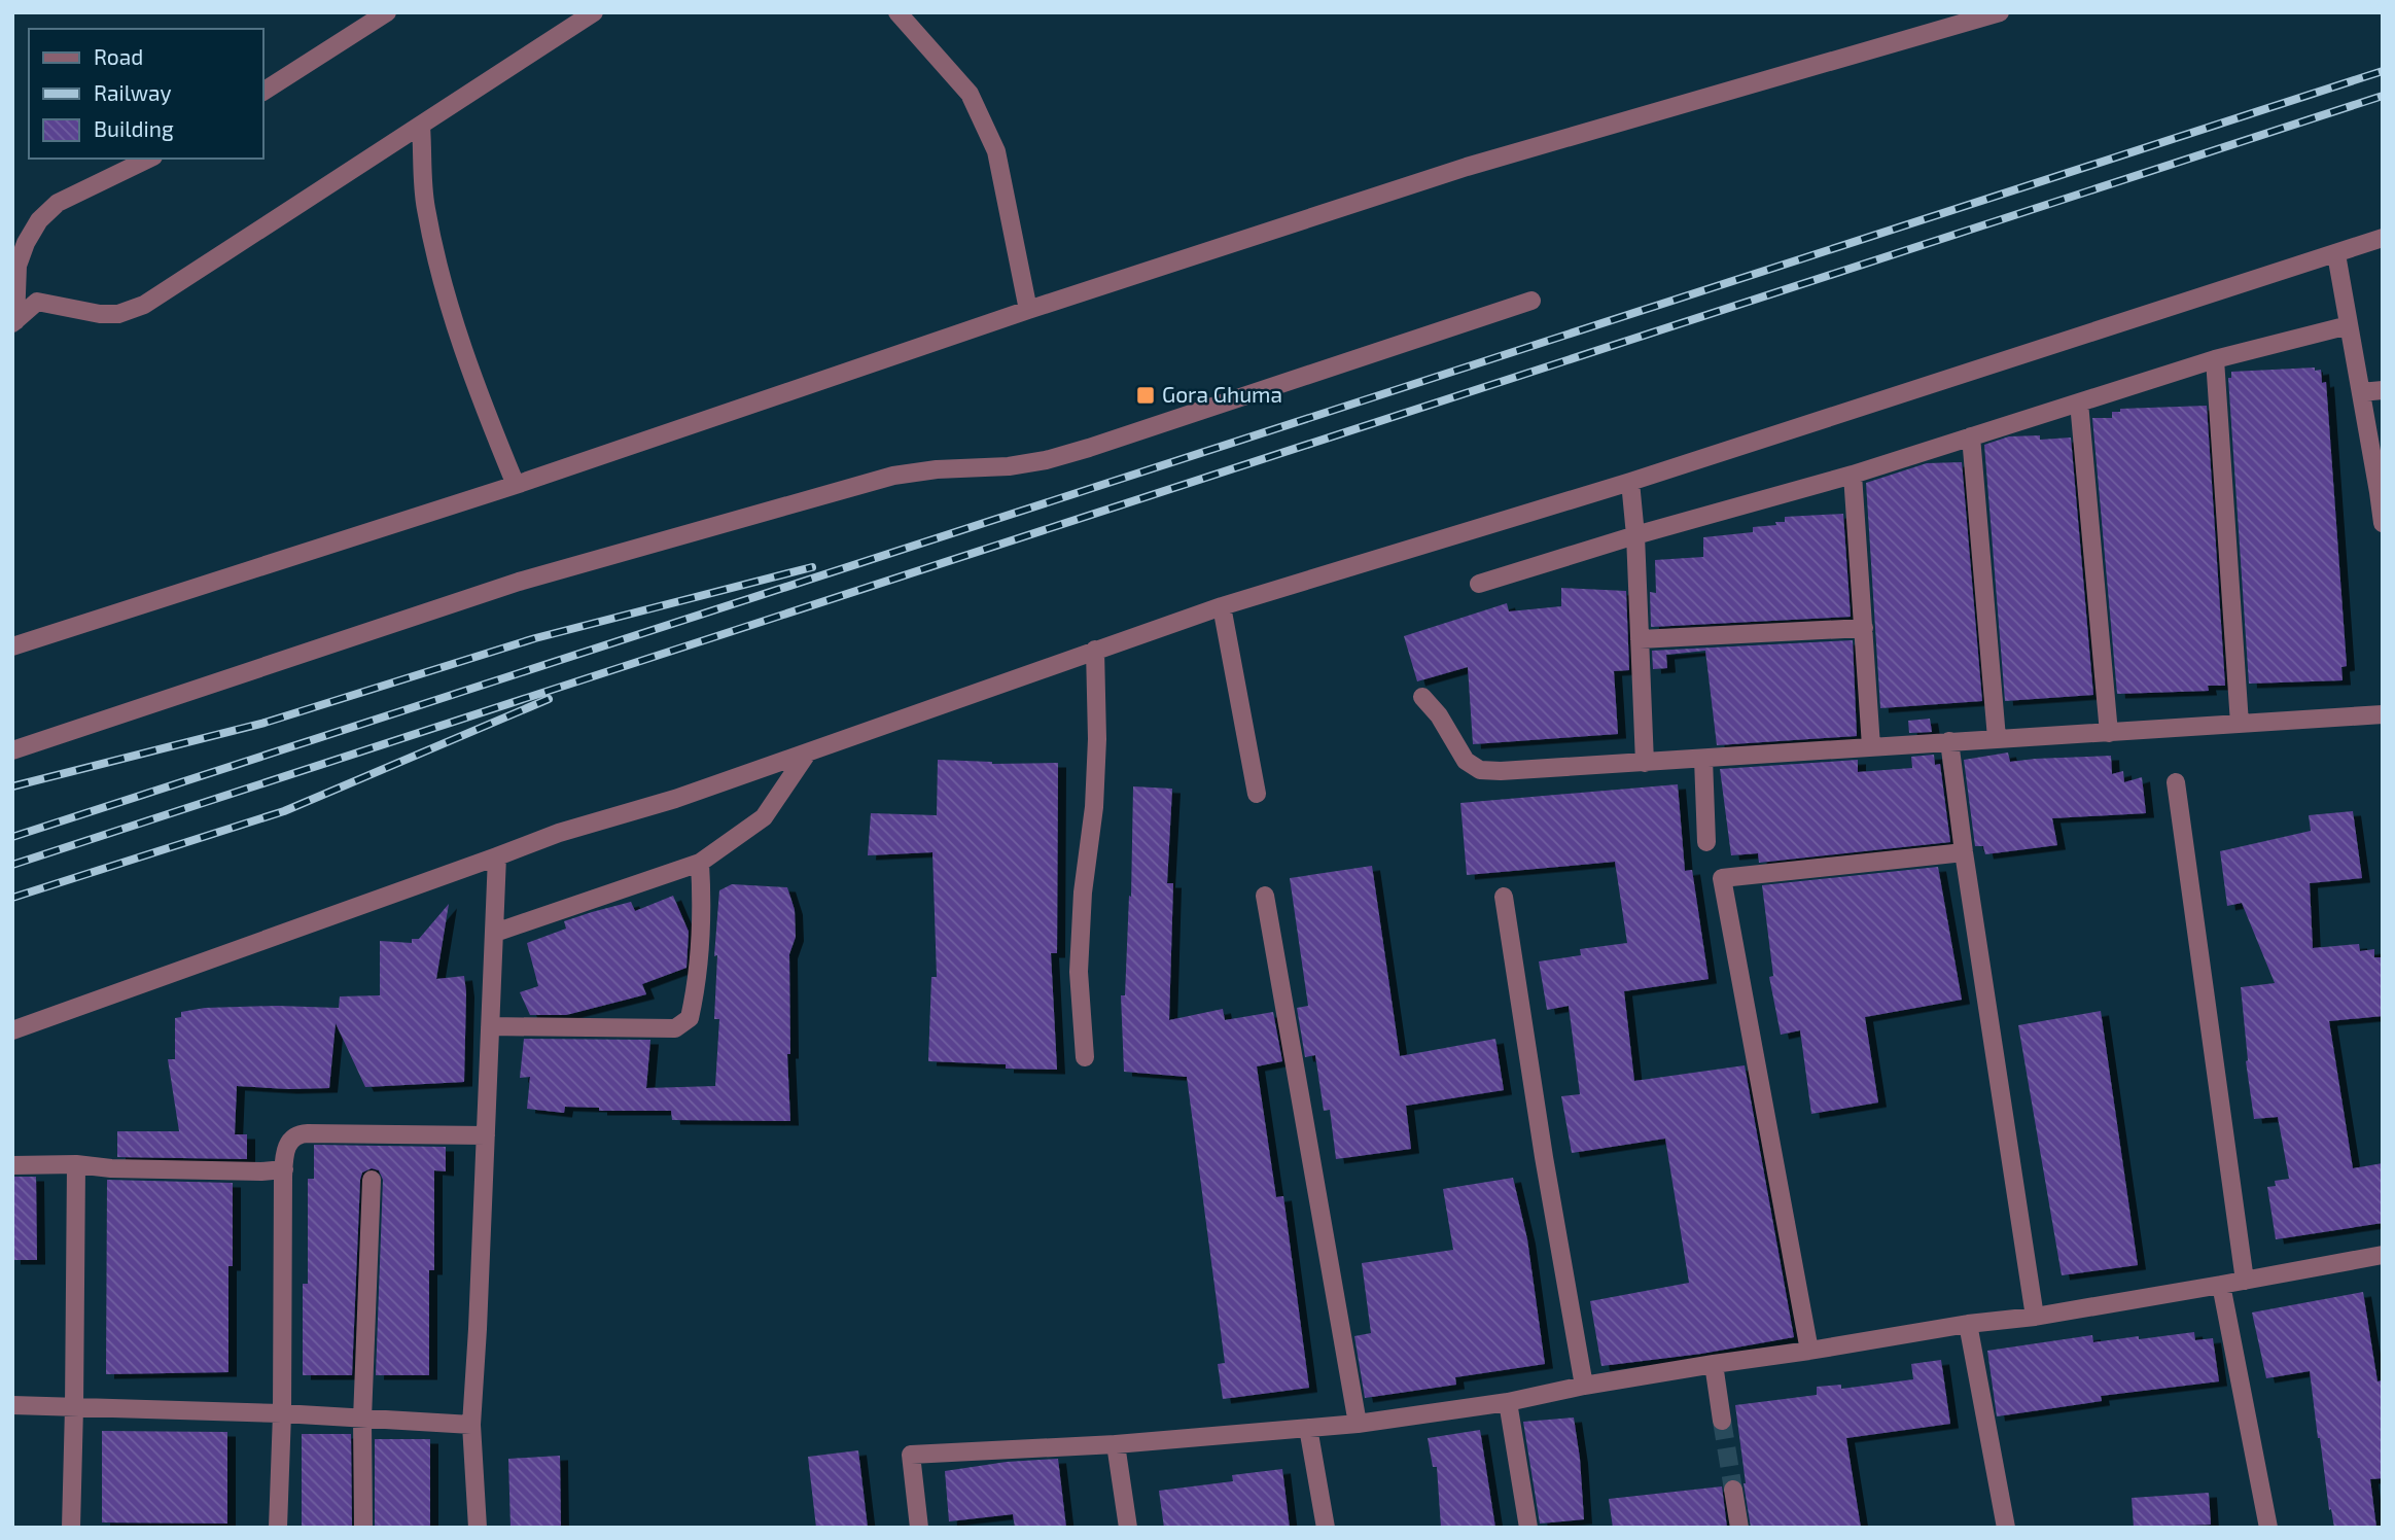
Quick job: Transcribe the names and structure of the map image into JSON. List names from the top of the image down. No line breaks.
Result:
{"places":{"transit":["Gora Ghuma"]},"legend":["Road","Railway","Building"]}
